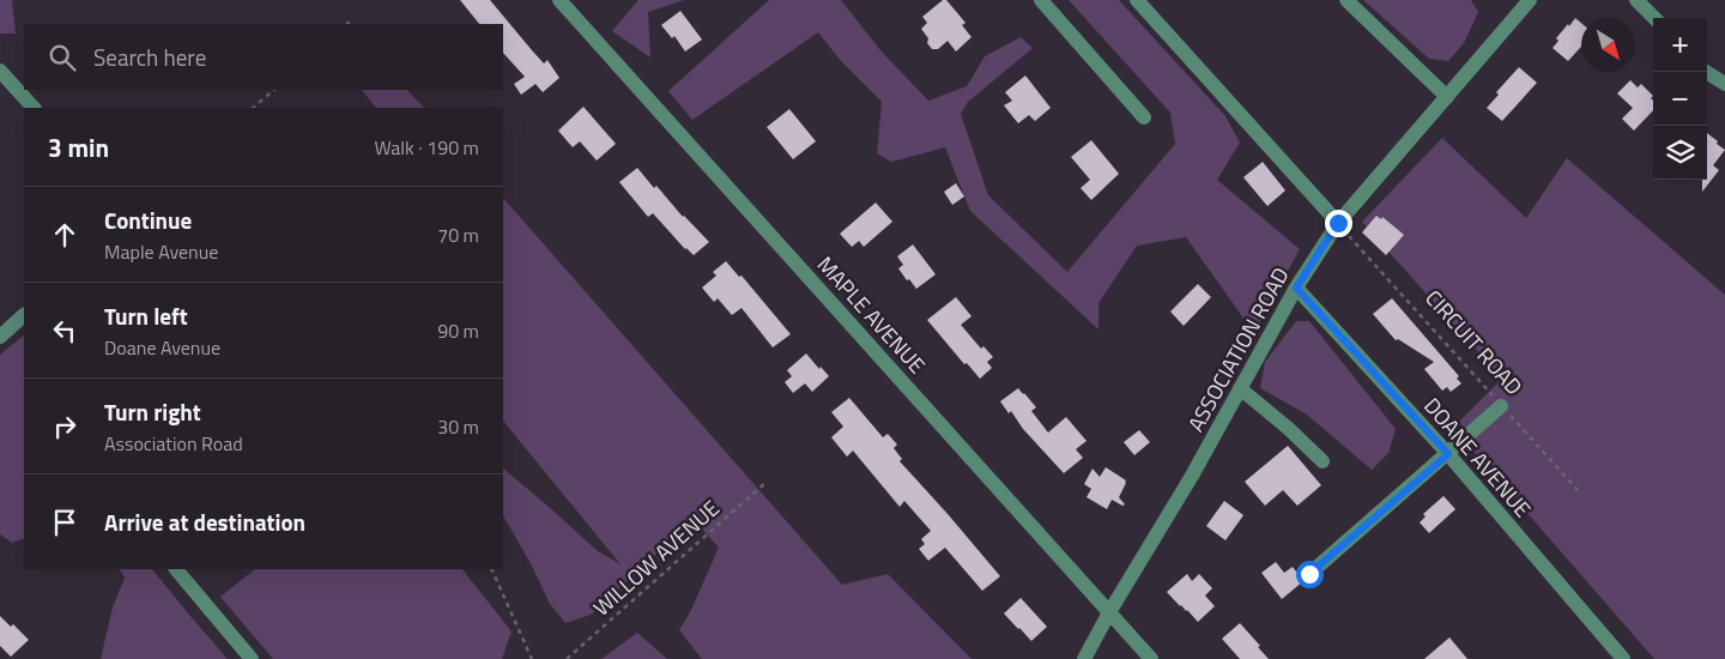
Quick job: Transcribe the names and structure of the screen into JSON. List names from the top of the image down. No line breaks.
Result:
{"streets":{"street":["MAPLE AVENUE","ASSOCIATION ROAD","DOANE AVENUE"],"path":["CIRCUIT ROAD","WILLOW AVENUE"]},"crossings":[["MAPLE AVENUE","ASSOCIATION ROAD"],["CIRCUIT ROAD","ASSOCIATION ROAD"],["ASSOCIATION ROAD","DOANE AVENUE"]],"north":"bottom right","page":{"map_buttons":["+","−"],"search":"Search here","heading":["3 min","Walk · 190 m"],"list":[["Continue","Maple Avenue","70 m"],["Turn left","Doane Avenue","90 m"],["Turn right","Association Road","30 m"],"Arrive at destination"]}}
